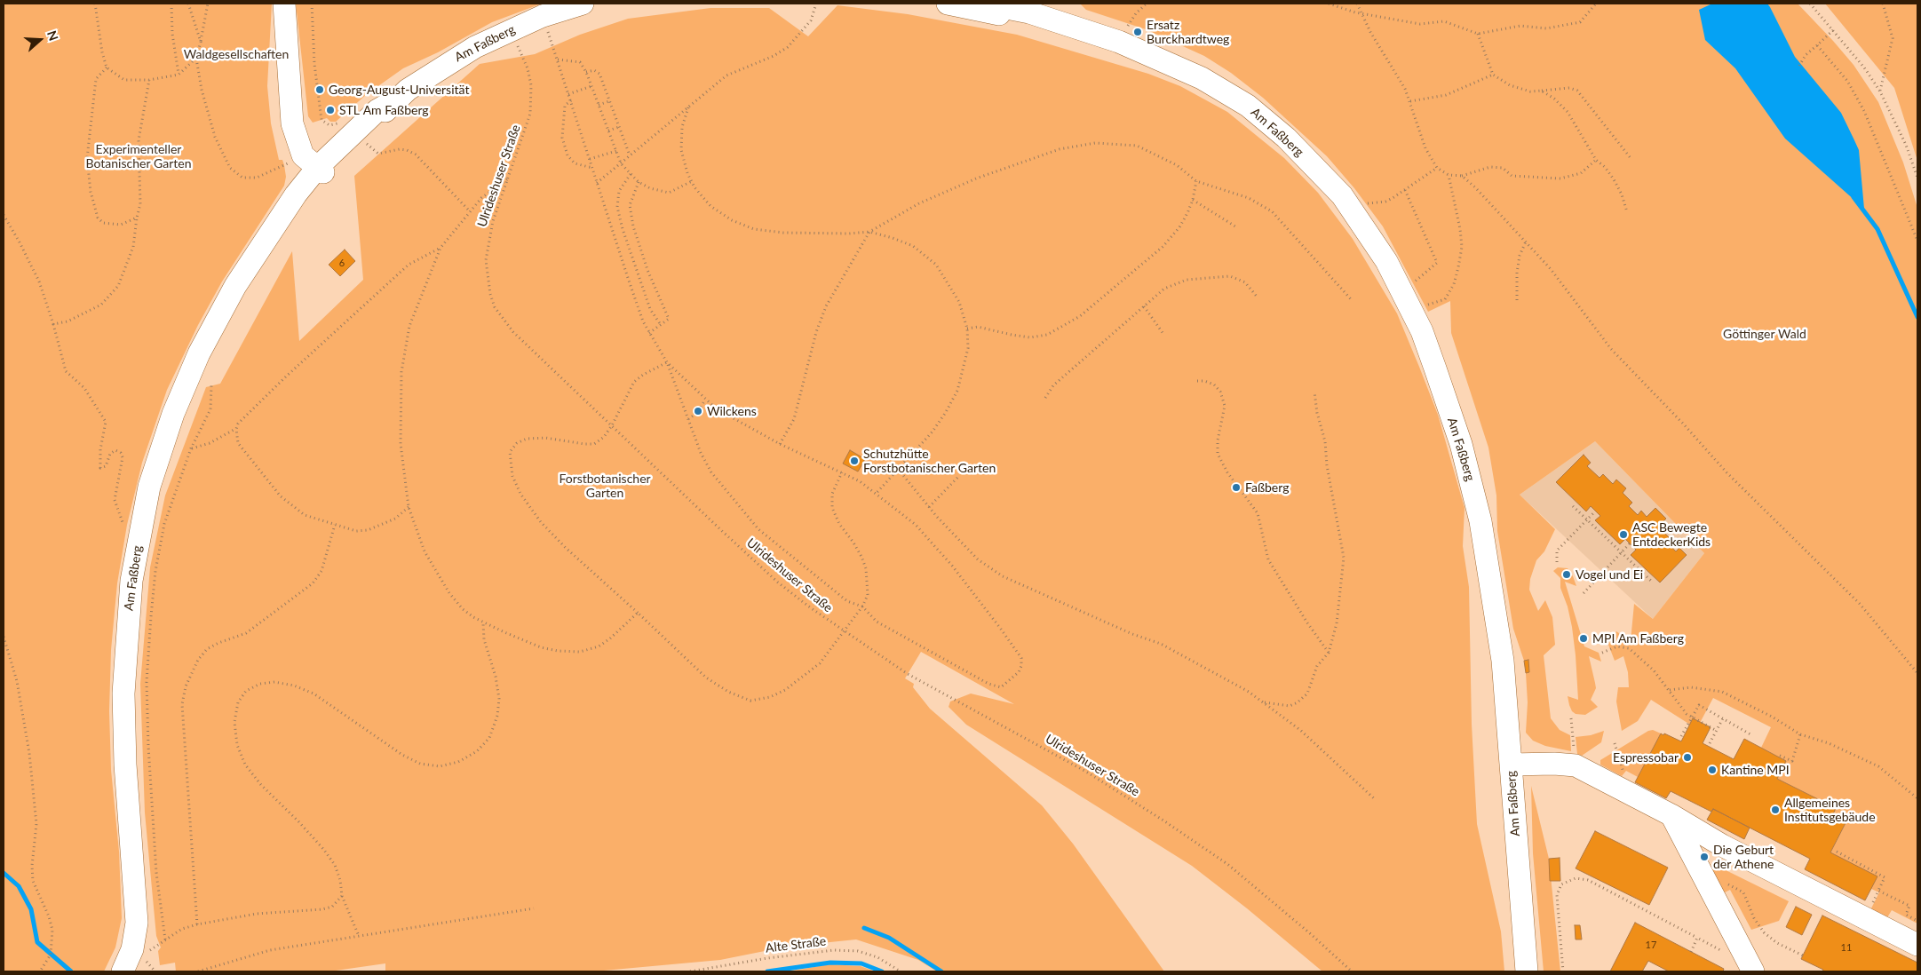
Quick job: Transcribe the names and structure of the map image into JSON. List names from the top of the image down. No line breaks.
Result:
{"streets":{"street":["Am Faßberg"],"path":["Ulrideshuser Straße","Alte Straße"]},"crossings":[["Am Faßberg","Ulrideshuser Straße"]],"parks":["Waldgesellschaften","Experimenteller Botanischer Garten","Göttinger Wald","Forstbotanischer Garten"],"places":["Ersatz Burckhardtweg","Georg-August-Universität","STL Am Faßberg","Wilckens","Schutzhütte Forstbotanischer Garten","Faßberg","ASC Bewegte EntdeckerKids","Vogel und Ei","MPI Am Faßberg","Espressobar","Kantine MPI","Allgemeines Institutsgebäude","Die Geburt der Athene"],"house_numbers":["6","17","11"],"north":"right"}
